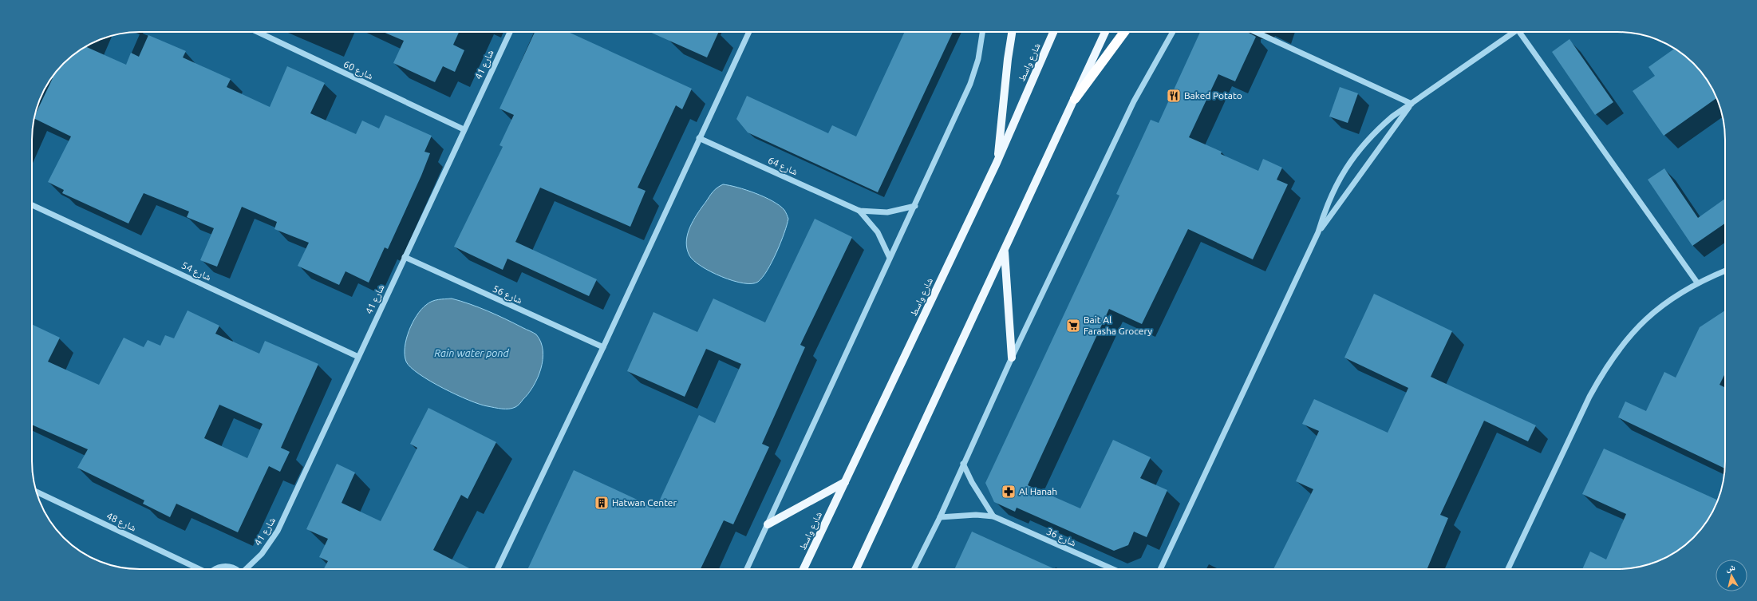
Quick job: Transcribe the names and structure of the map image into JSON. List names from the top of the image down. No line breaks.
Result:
{"streets":{"main road":["شارع واسط"],"street":["شارع 41","شارع 60","شارع 64","شارع 54","شارع 56","شارع 48","شارع 36"]},"crossings":[["شارع 41","شارع 60"],["شارع 41","شارع 54"],["شارع 41","شارع 56"]],"water":["Rain water pond"],"places":{"restaurant":["Baked Potato"],"supermarket":["Bait Al Farasha Grocery"],"pharmacy":["Al Hanah"],"building":["Hatwan Center"]},"north":"top"}
